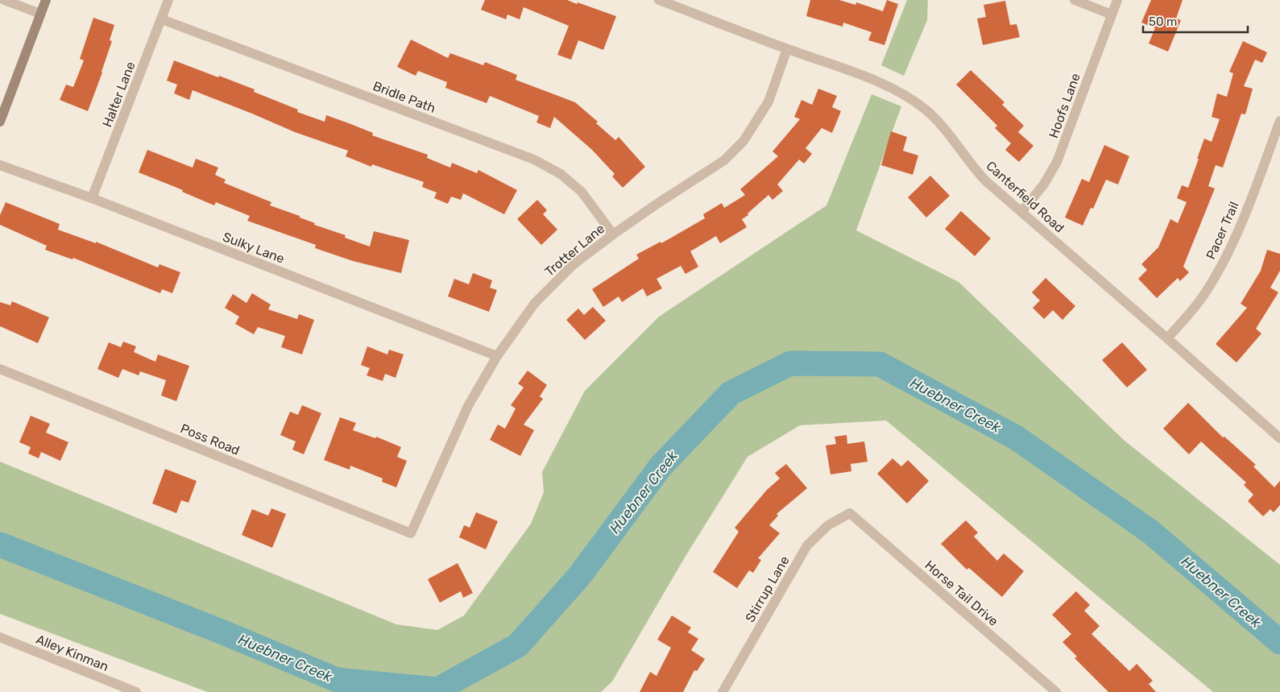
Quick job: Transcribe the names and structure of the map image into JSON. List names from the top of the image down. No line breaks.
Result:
{"streets":{"street":["Halter Lane","Bridle Path","Hoofs Lane","Canterfield Road","Pacer Trail","Sulky Lane","Trotter Lane","Poss Road","Stirrup Lane","Horse Tail Drive","Alley Kinman"]},"crossings":[["Halter Lane","Bridle Path"],["Halter Lane","Sulky Lane"],["Bridle Path","Trotter Lane"],["Hoofs Lane","Canterfield Road"],["Canterfield Road","Pacer Trail"],["Canterfield Road","Trotter Lane"],["Sulky Lane","Trotter Lane"],["Trotter Lane","Poss Road"],["Stirrup Lane","Horse Tail Drive"]],"water":["Huebner Creek"],"scale_bar":"50 m"}
